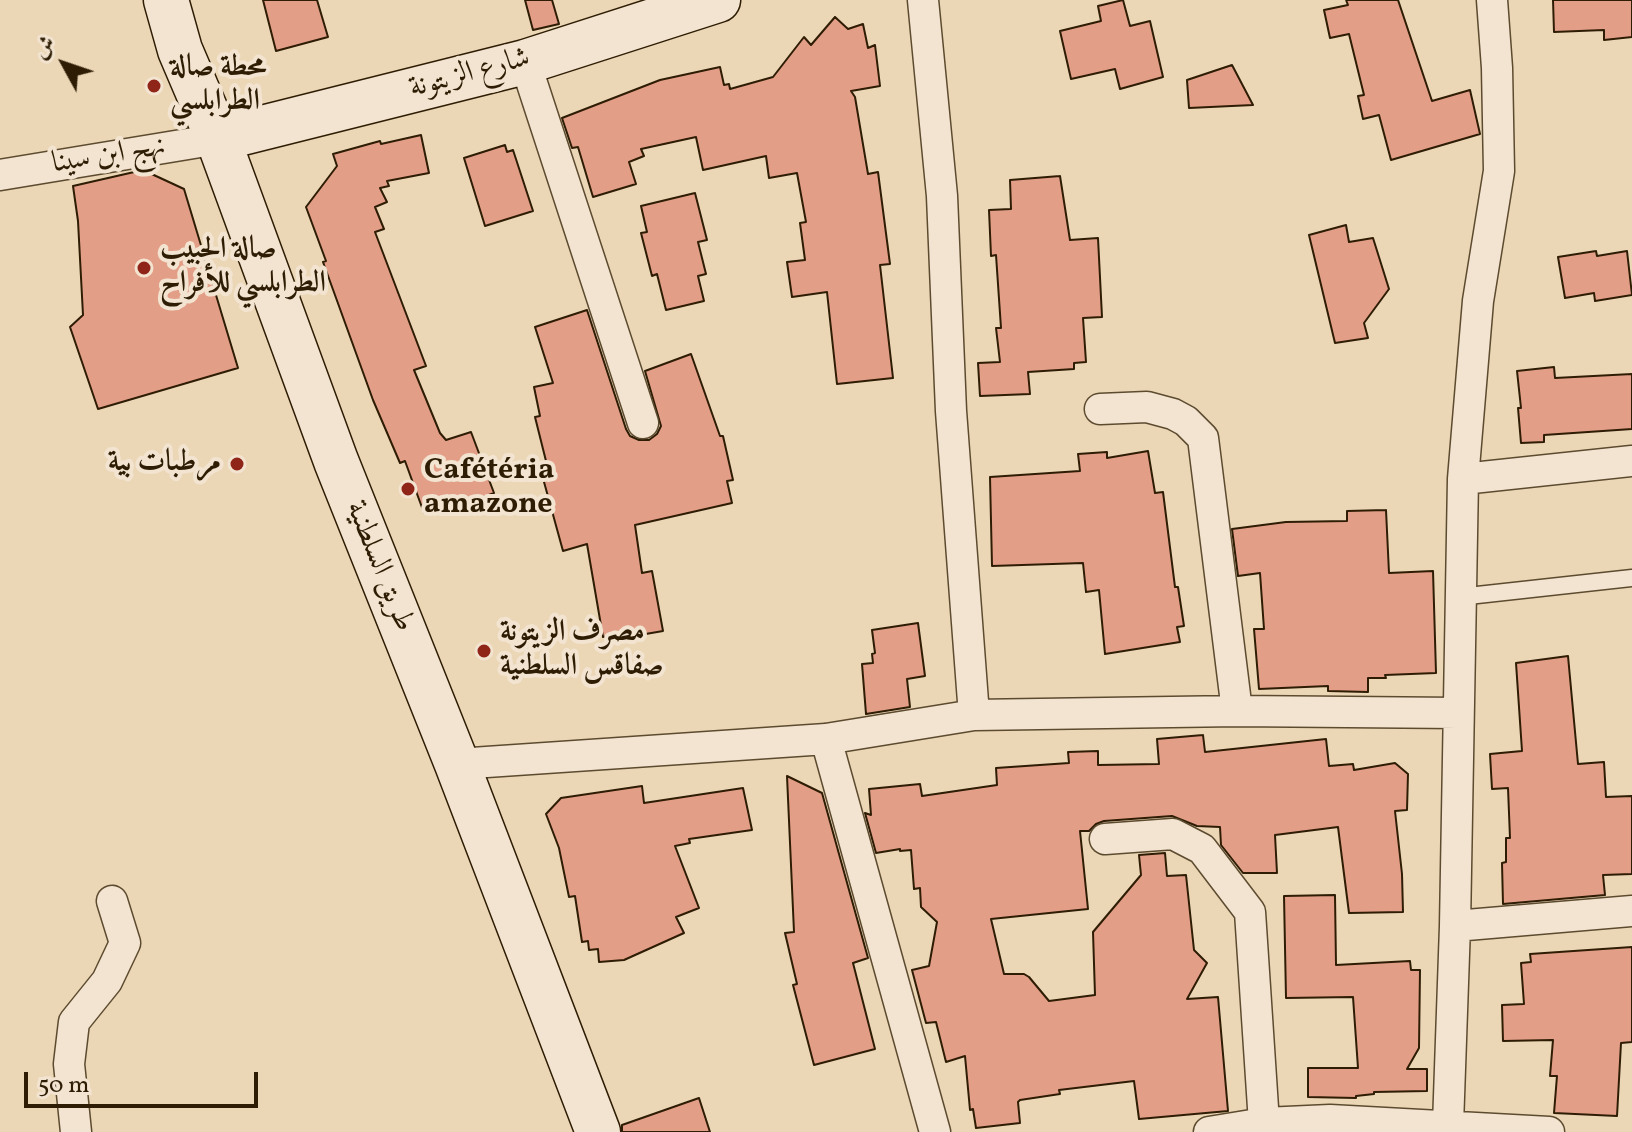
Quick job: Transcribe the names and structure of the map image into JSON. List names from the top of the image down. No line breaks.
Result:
{"streets":{"main road":["شارع الزيتونة","طريق السلطنية"],"street":["نهج ابن سينا"]},"crossings":[["شارع الزيتونة","نهج ابن سينا"],["شارع الزيتونة","طريق السلطنية"],["نهج ابن سينا","طريق السلطنية"]],"places":["محطة صالة الطرابلسي","صالة الحبيب الطرابلسي للأفراح","مرطبات بية","Cafétéria amazone","مصرف الزيتونة صفاقس السلطنية"],"scale_bar":"50 m","north":"top left"}
